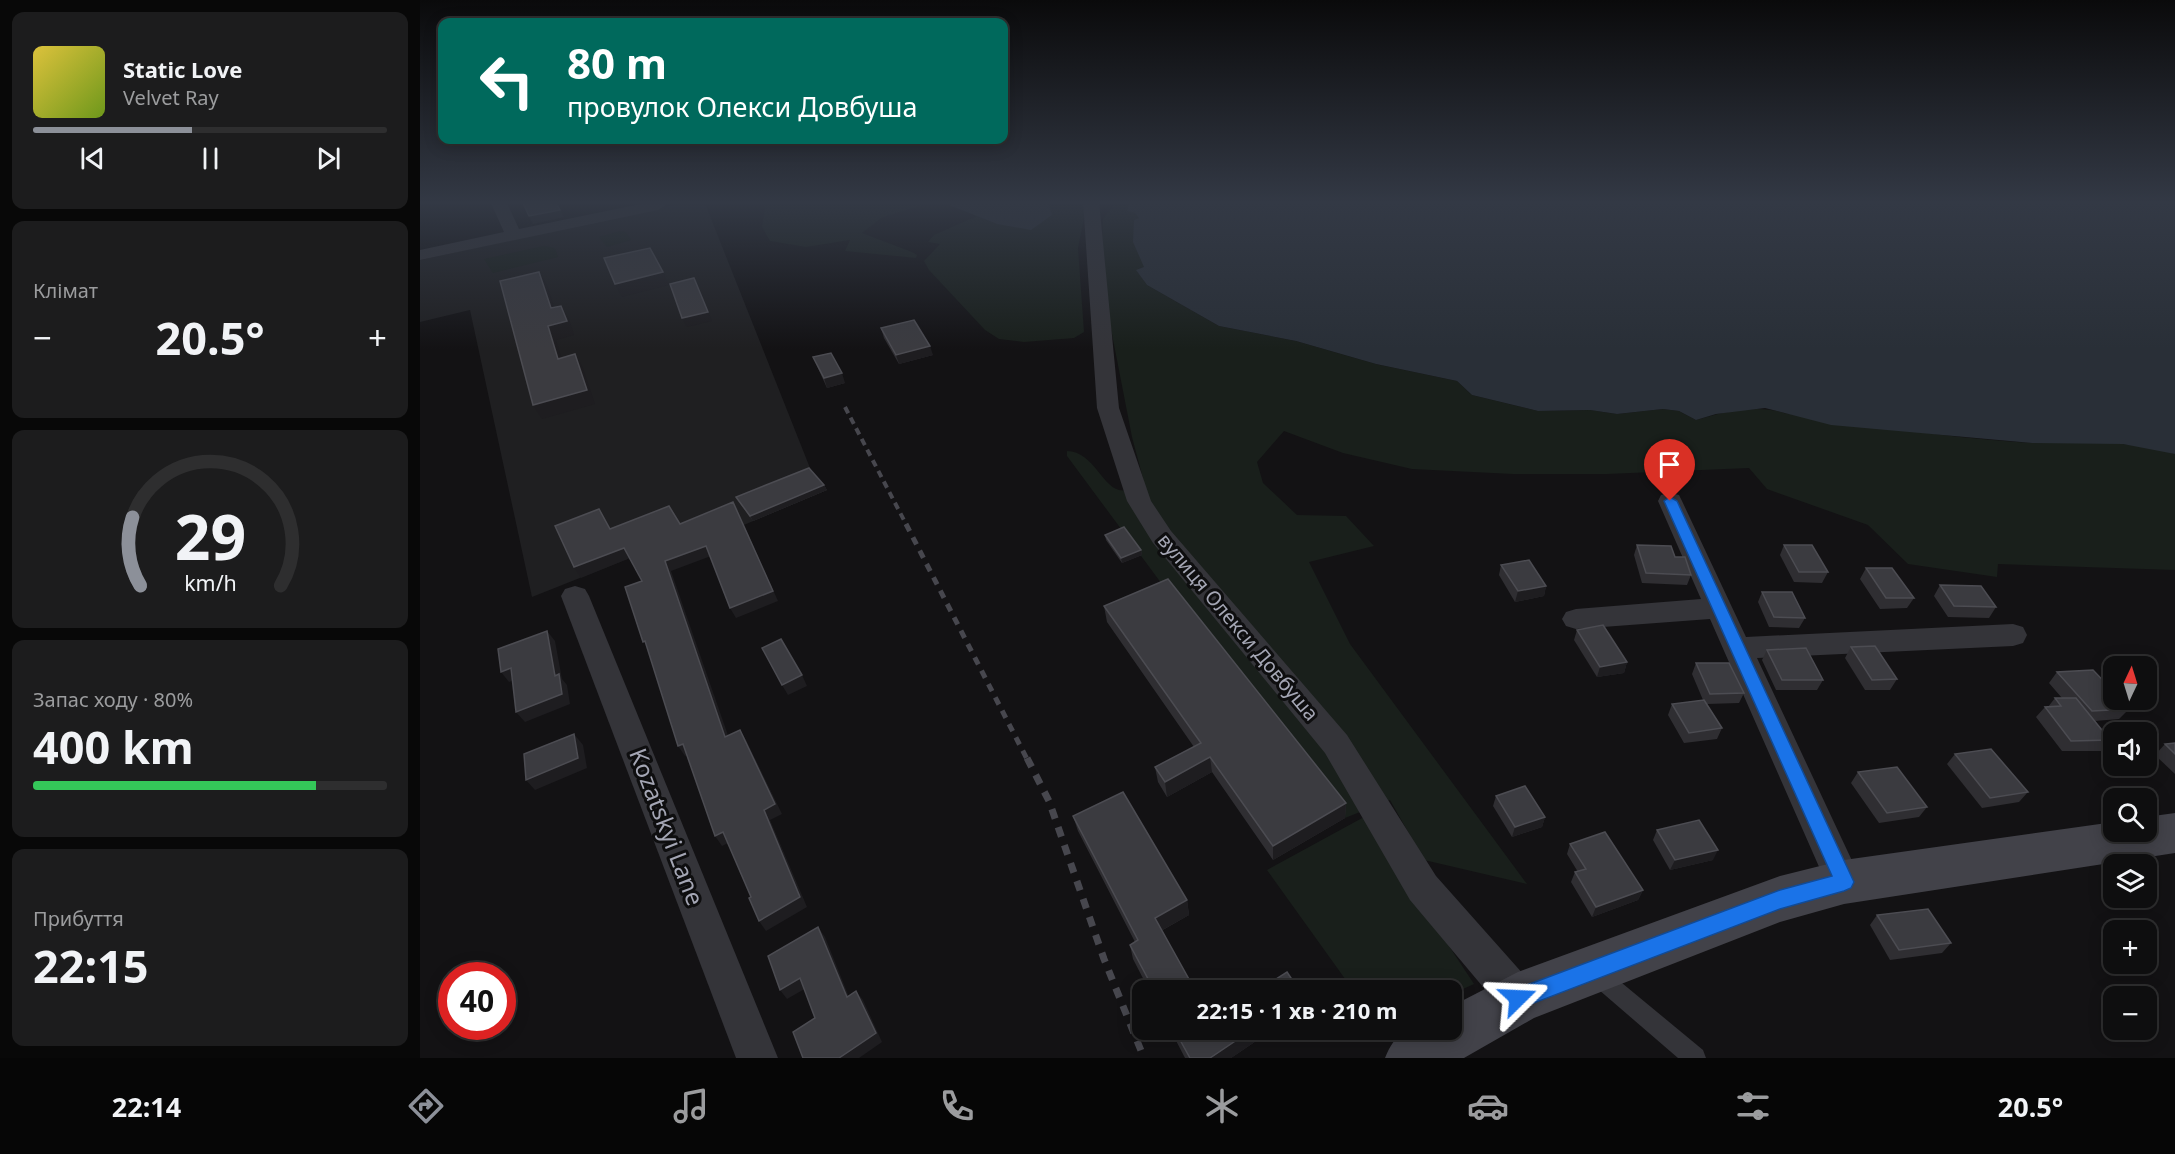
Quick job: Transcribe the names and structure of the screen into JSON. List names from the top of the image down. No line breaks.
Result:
{"streets":{"street":["вулиця Олекси Довбуша","Kozatskyi Lane"]},"north":"top","page":{"turn":["80 m","провулок Олекси Довбуша"],"song":["Static Love","Velvet Ray"],"tile":["Клімат",["Запас ходу · 80%","400 km"],["Прибуття","22:15"]],"heat":["−","20.5°","+"],"map_buttons":["+","−"],"limit":"40","trip":"22:15 · 1 хв · 210 m","tabs":["22:14","20.5°"],"gauge":["29","km/h"]}}
